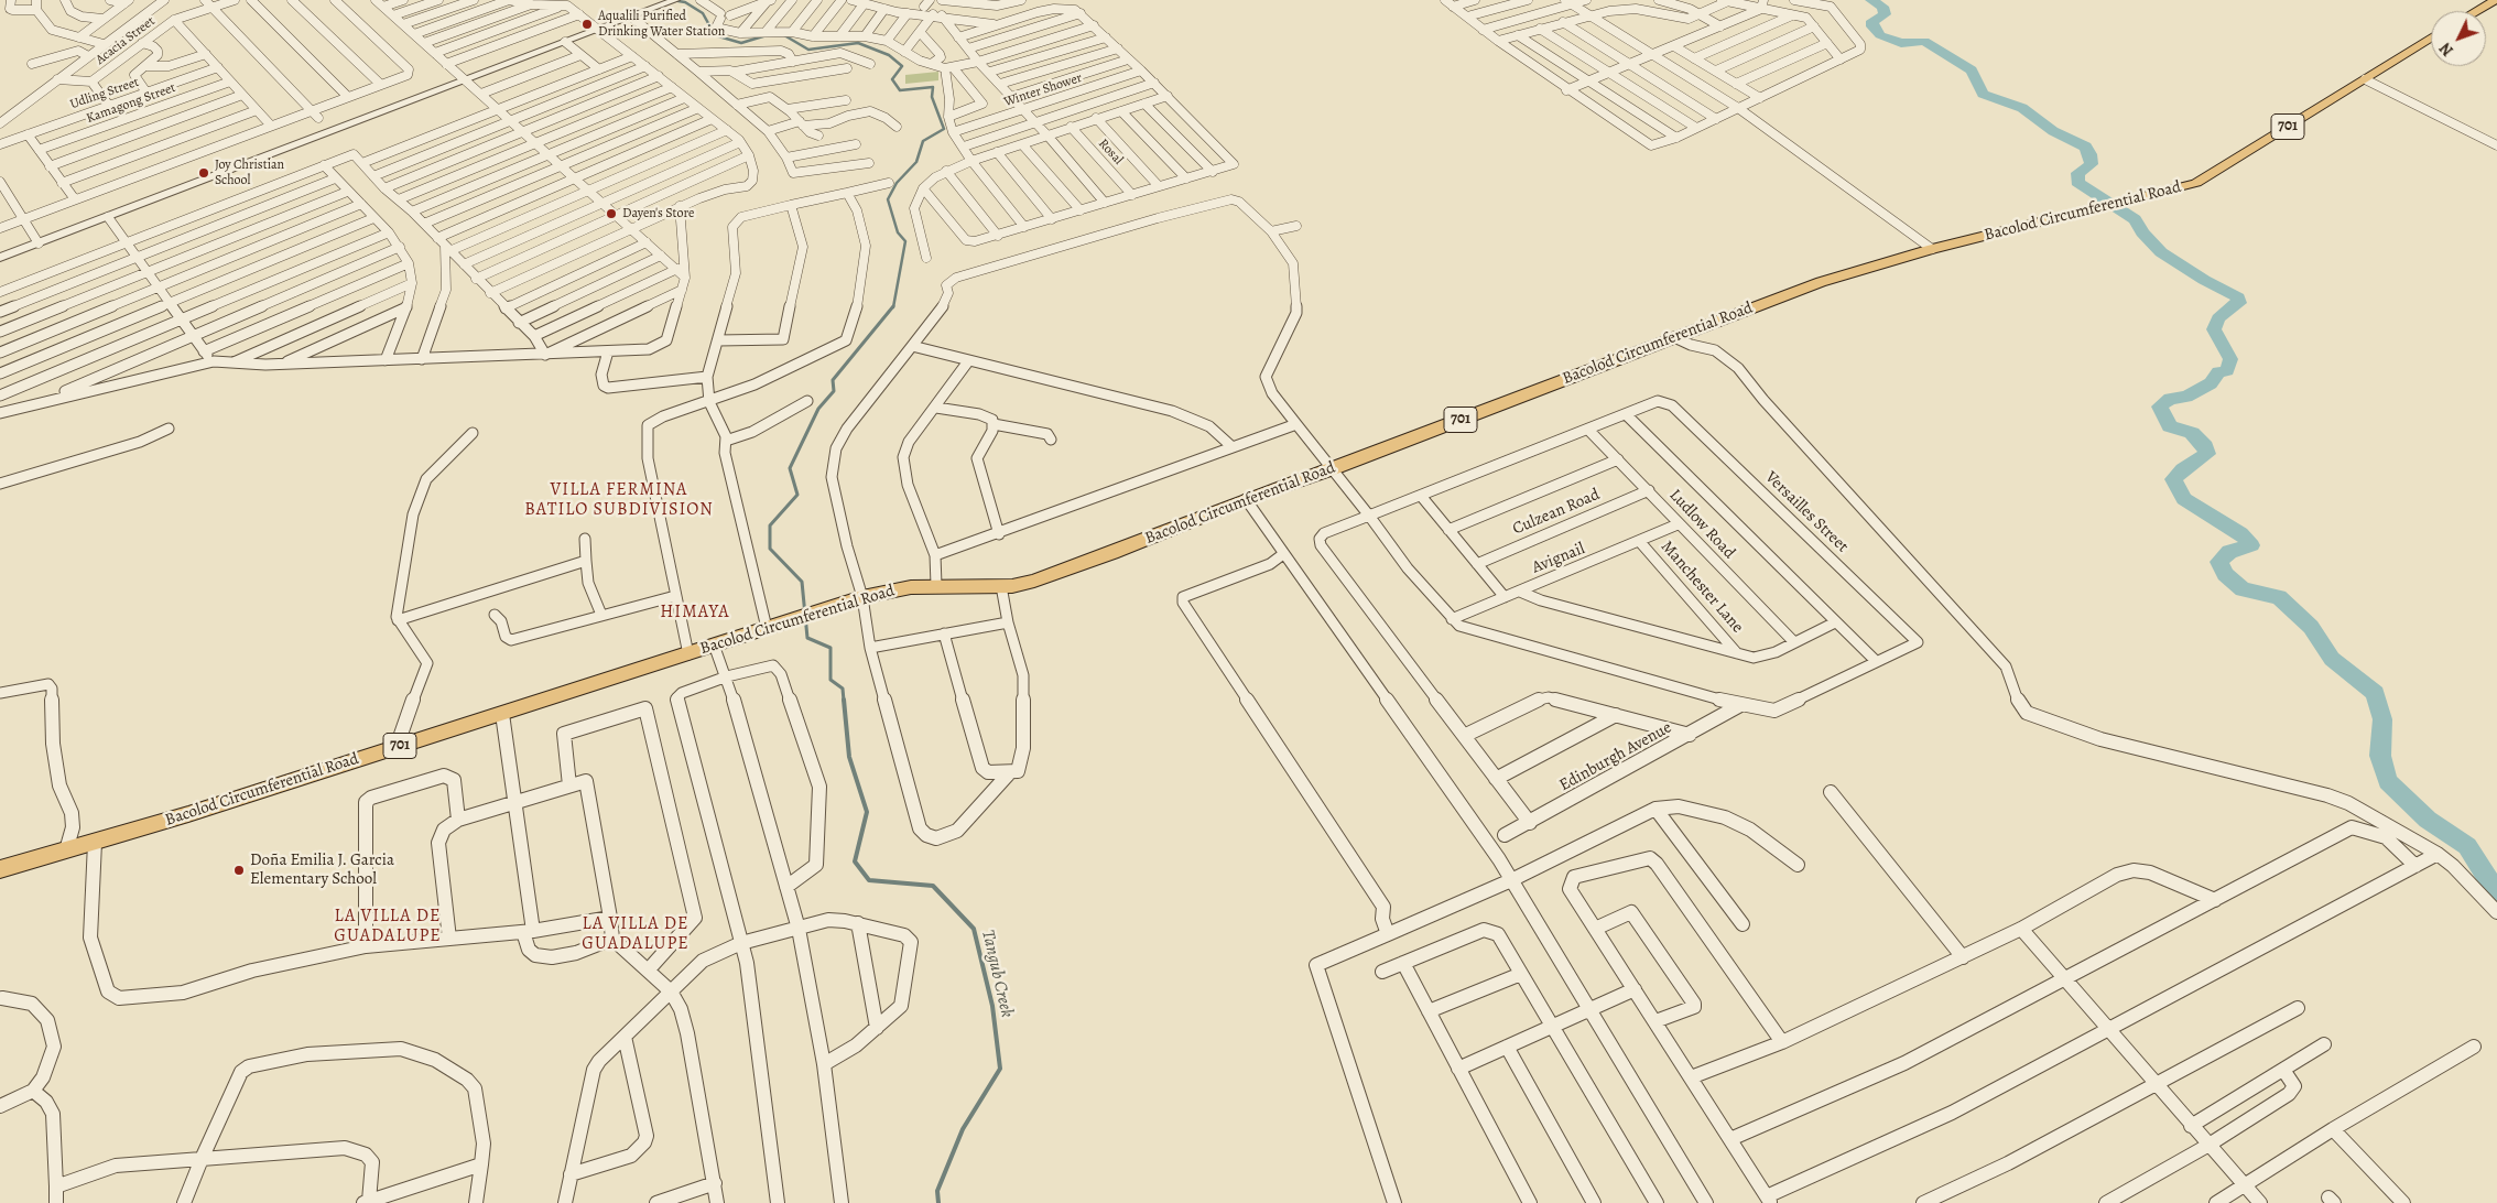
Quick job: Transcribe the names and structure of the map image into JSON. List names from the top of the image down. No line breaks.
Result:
{"streets":{"main road":["701","Bacolod Circumferential Road"],"street":["Acacia Street","Winter Shower","Udling Street","Kamagong Street","Rosal","Culzean Road","Versailles Street","Ludlow Road","Avignail","Manchester Lane","Edinburgh Avenue"]},"crossings":[["Acacia Street","Udling Street"],["Culzean Road","Ludlow Road"],["Ludlow Road","Avignail"],["Avignail","Manchester Lane"]],"districts":["VILLA FERMINA BATILO SUBDIVISION","HIMAYA","LA VILLA DE GUADALUPE","LA VILLA DE GUADALUPE"],"water":["Tangub Creek"],"places":["Aqualili Purified Drinking Water Station","Joy Christian School","Dayen's Store","Doña Emilia J. Garcia Elementary School"],"north":"bottom left"}
